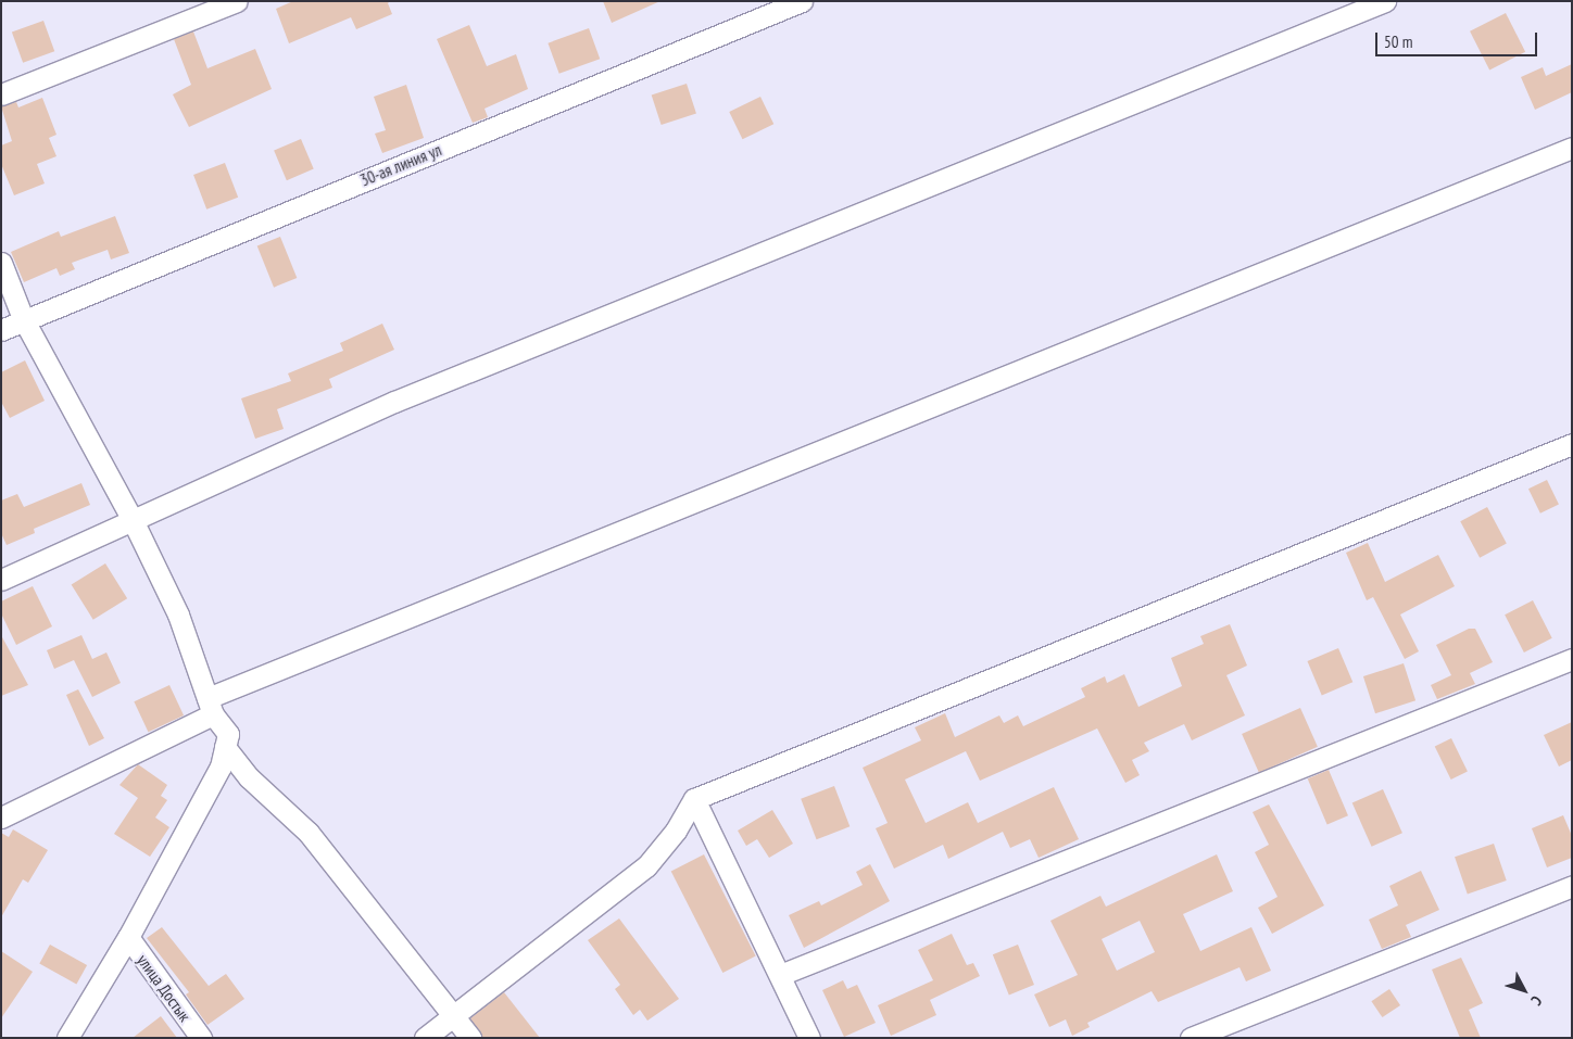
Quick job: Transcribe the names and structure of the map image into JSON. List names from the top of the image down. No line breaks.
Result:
{"streets":{"street":["30-ая линия ул","улица Достык"]},"scale_bar":"50 m","north":"bottom right"}
